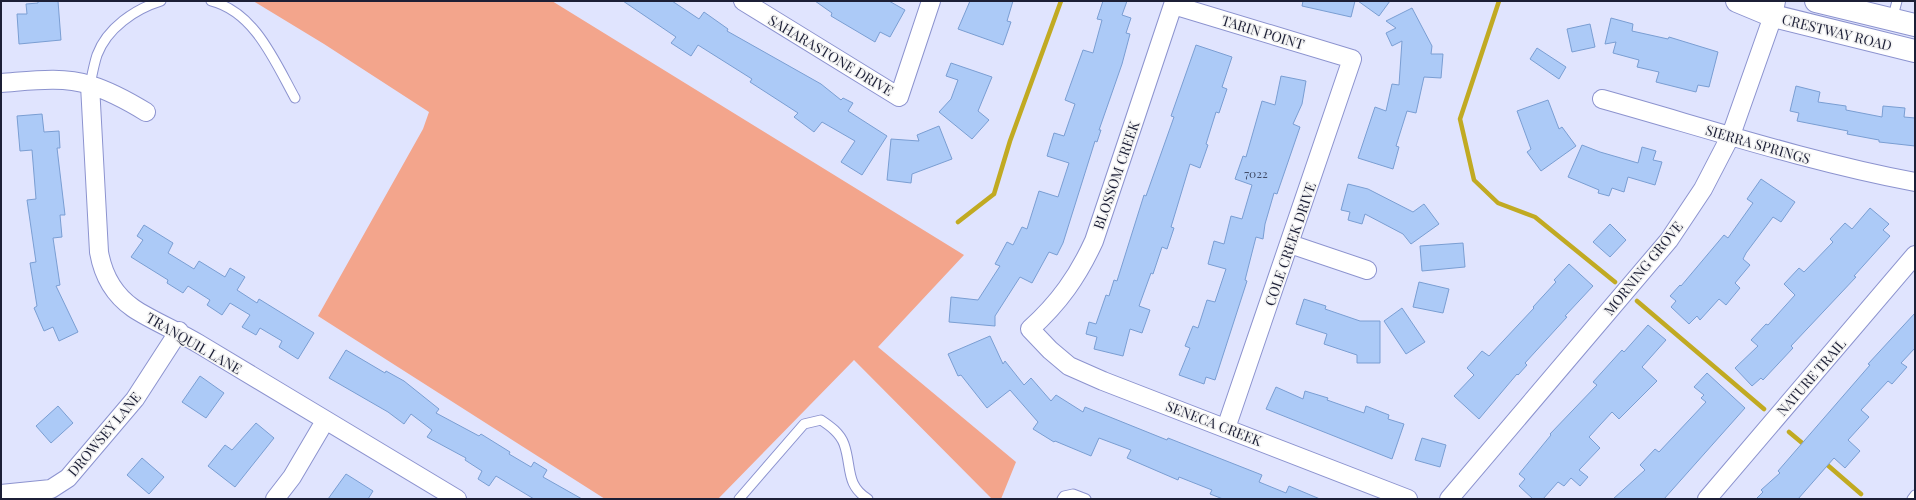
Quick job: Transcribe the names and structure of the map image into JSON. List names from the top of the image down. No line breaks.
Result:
{"streets":{"street":["TARIN POINT","CRESTWAY ROAD","SAHARASTONE DRIVE","SIERRA SPRINGS","BLOSSOM CREEK","COLE CREEK DRIVE","MORNING GROVE","TRANQUIL LANE","NATURE TRAIL","SENECA CREEK","DROWSEY LANE"]},"crossings":[["TARIN POINT","BLOSSOM CREEK"],["TARIN POINT","COLE CREEK DRIVE"],["CRESTWAY ROAD","MORNING GROVE"],["SIERRA SPRINGS","MORNING GROVE"],["BLOSSOM CREEK","SENECA CREEK"],["COLE CREEK DRIVE","SENECA CREEK"],["TRANQUIL LANE","DROWSEY LANE"]],"house_numbers":["7022"]}
